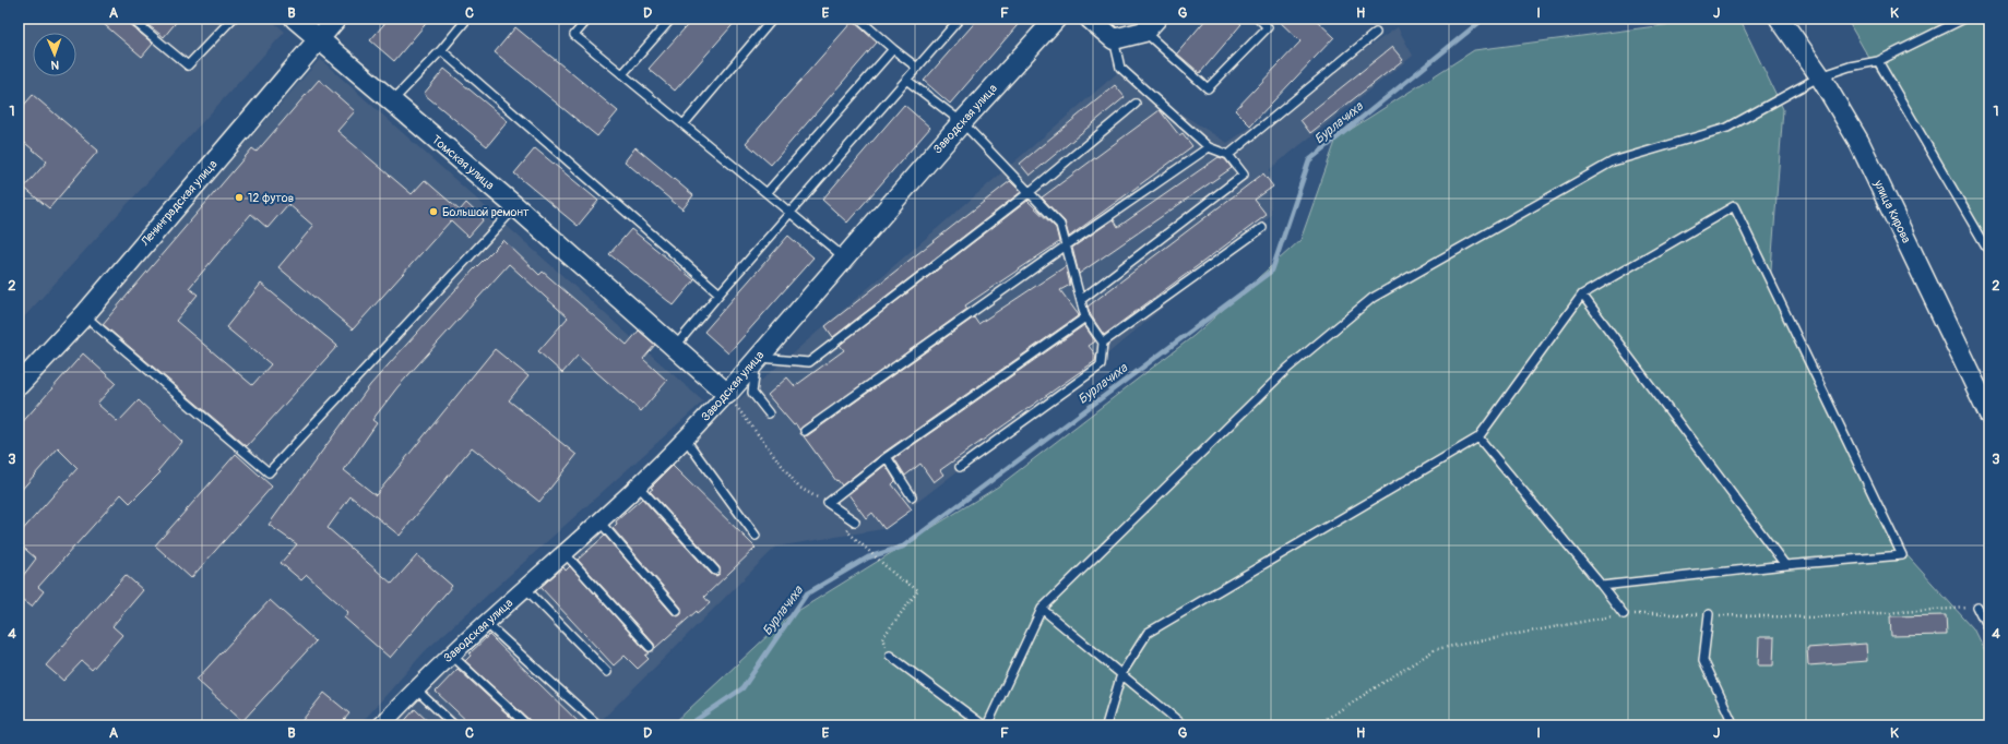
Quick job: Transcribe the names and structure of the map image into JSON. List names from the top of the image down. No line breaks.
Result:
{"streets":{"street":["Заводская улица","Томская улица","Ленинградская улица","улица Кирова"]},"crossings":[["Заводская улица","Томская улица"],["Томская улица","Ленинградская улица"]],"water":["Бурлачиха"],"places":["12 футов","Большой ремонт"],"north":"bottom","grid":{"columns":["A","B","C","D","E","F","G","H","I","J","K"],"rows":["1","2","3","4"]}}
